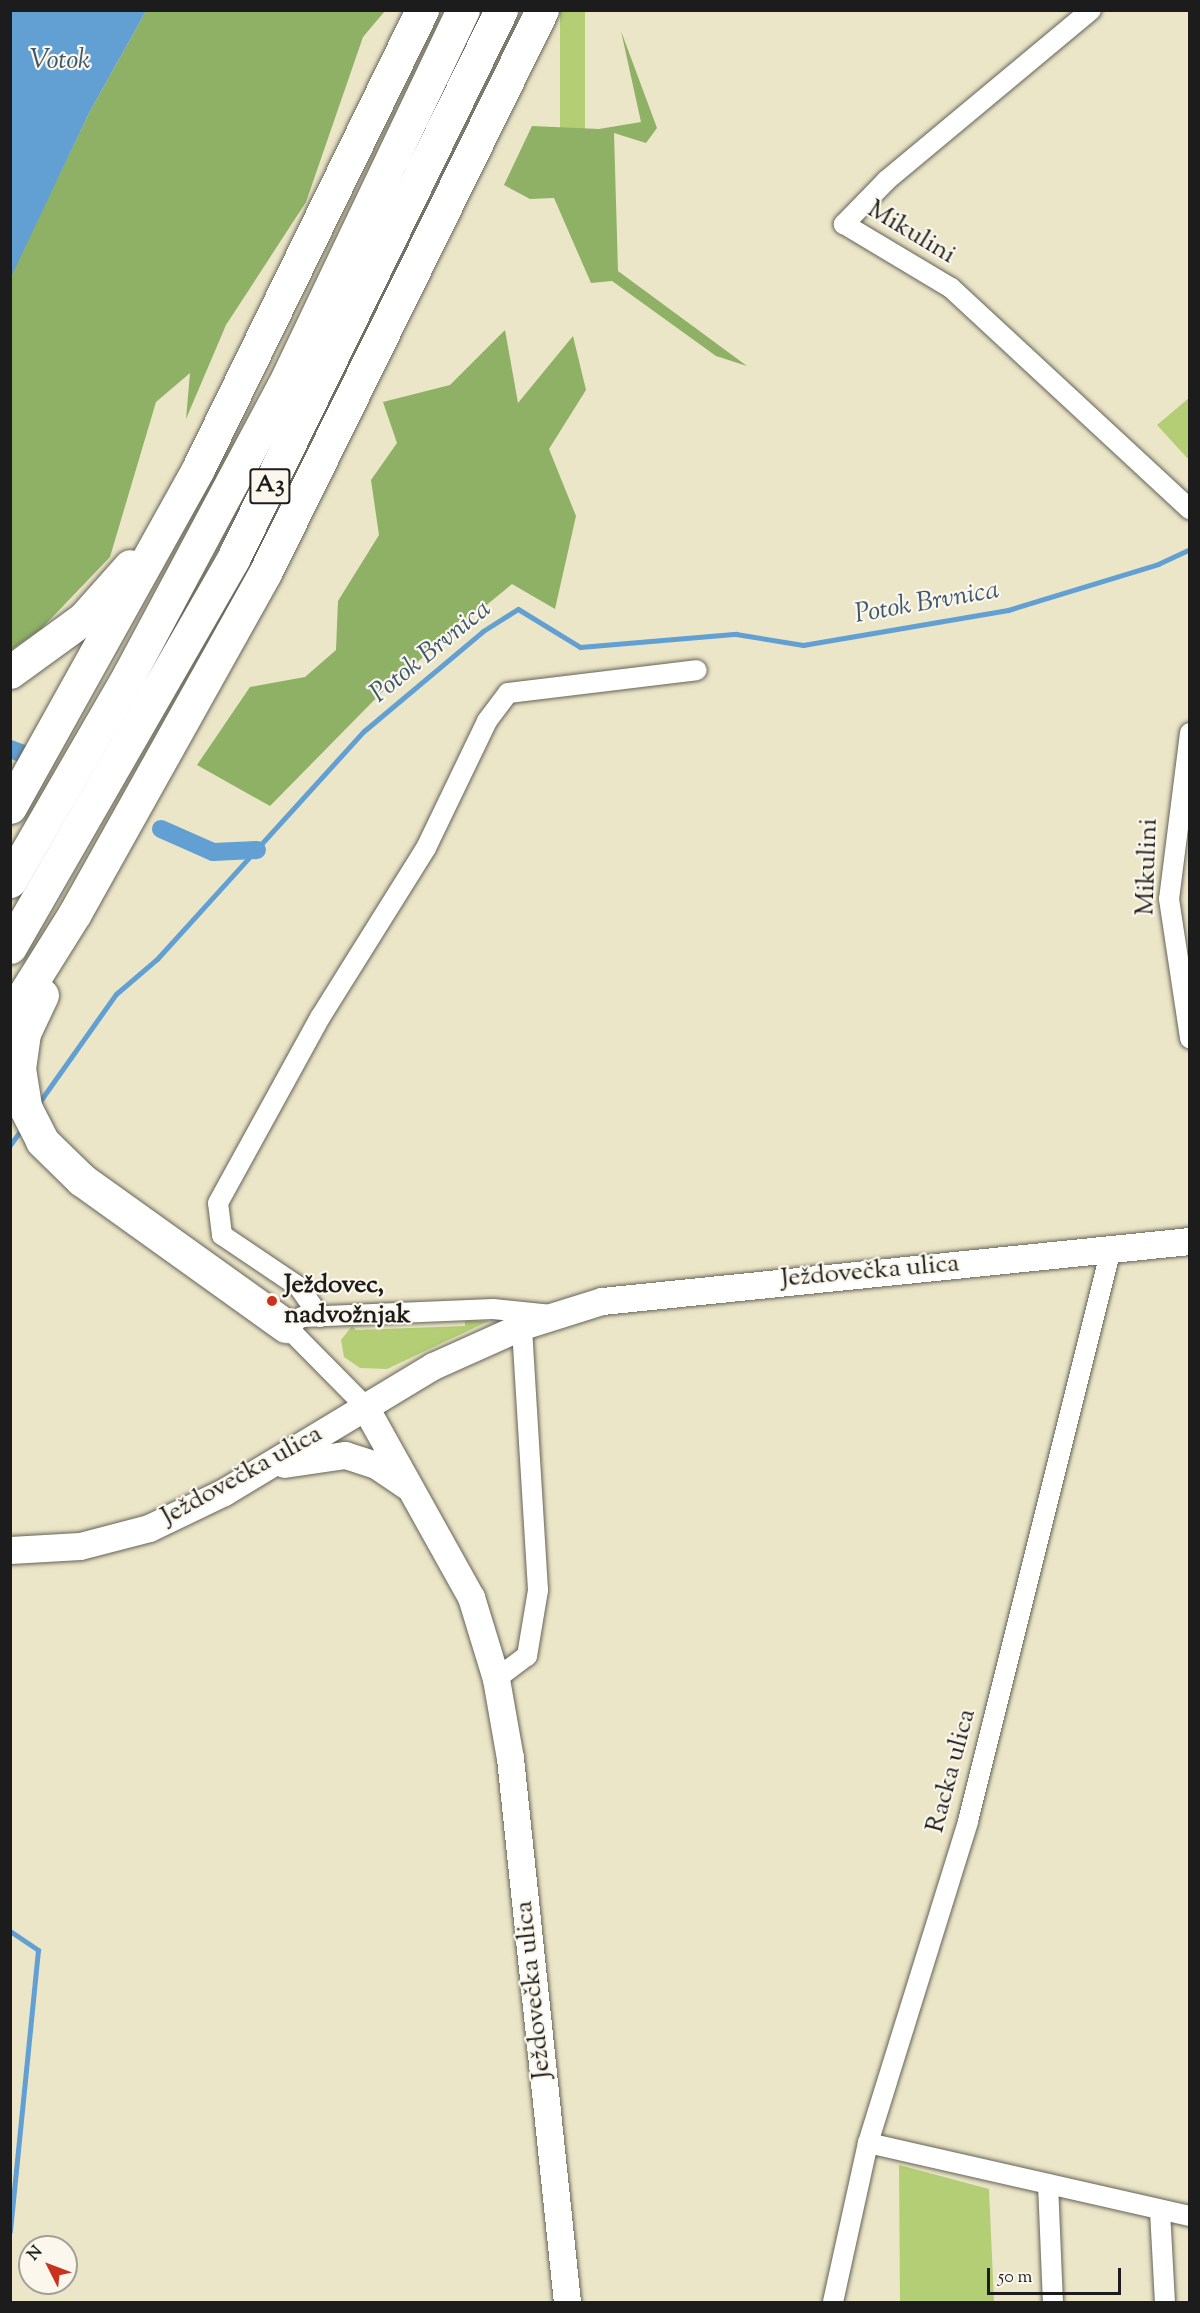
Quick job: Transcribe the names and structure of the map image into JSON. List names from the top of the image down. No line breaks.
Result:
{"streets":{"highway":["A3"],"main road":["Ježdovečka ulica"],"street":["Mikulini","Racka ulica"]},"crossings":[["Ježdovečka ulica","Racka ulica"]],"water":["Votok","Potok Brvnica"],"places":["Ježdovec, nadvožnjak"],"scale_bar":"50 m","north":"top left"}
